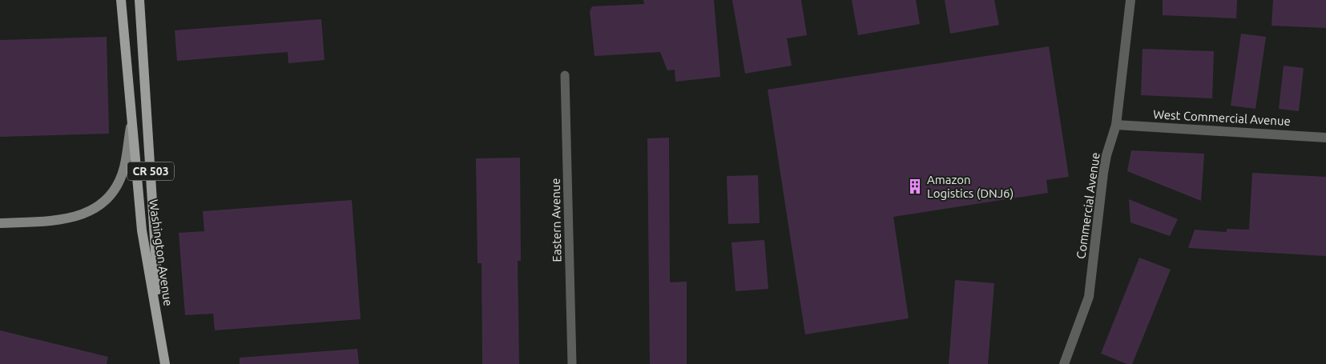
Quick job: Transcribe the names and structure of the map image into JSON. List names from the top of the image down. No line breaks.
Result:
{"streets":{"main road":["CR 503","Washington Avenue"],"street":["West Commercial Avenue","Commercial Avenue","Eastern Avenue"]},"crossings":[["West Commercial Avenue","Commercial Avenue"]],"places":{"building":["Amazon Logistics (DNJ6)"]}}
